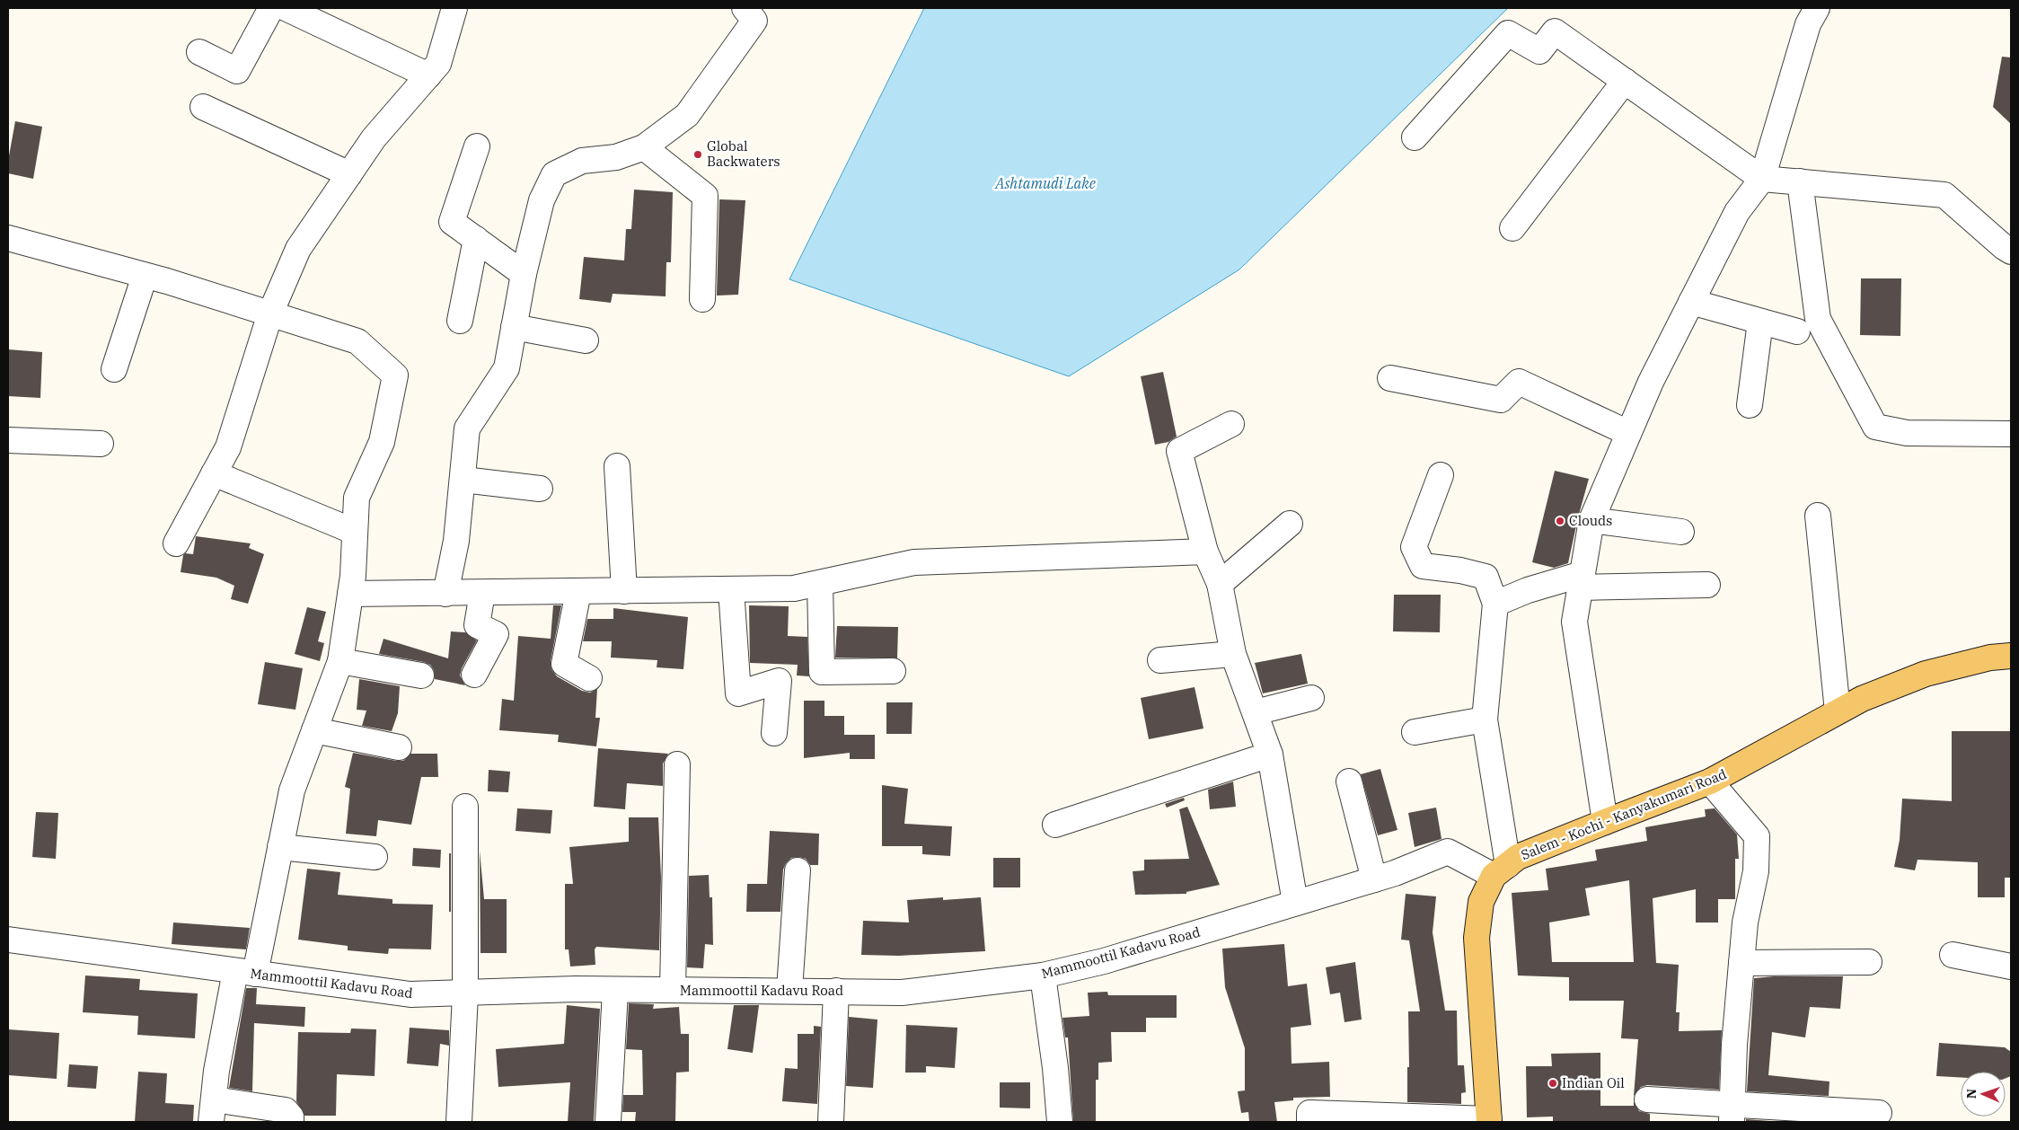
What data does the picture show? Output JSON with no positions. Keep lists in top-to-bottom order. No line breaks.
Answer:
{"streets":{"main road":["Salem - Kochi - Kanyakumari Road"],"street":["Mammoottil Kadavu Road"]},"crossings":[["Salem - Kochi - Kanyakumari Road","Mammoottil Kadavu Road"]],"water":["Ashtamudi Lake"],"places":["Global Backwaters","Clouds","Indian Oil"],"north":"left"}
